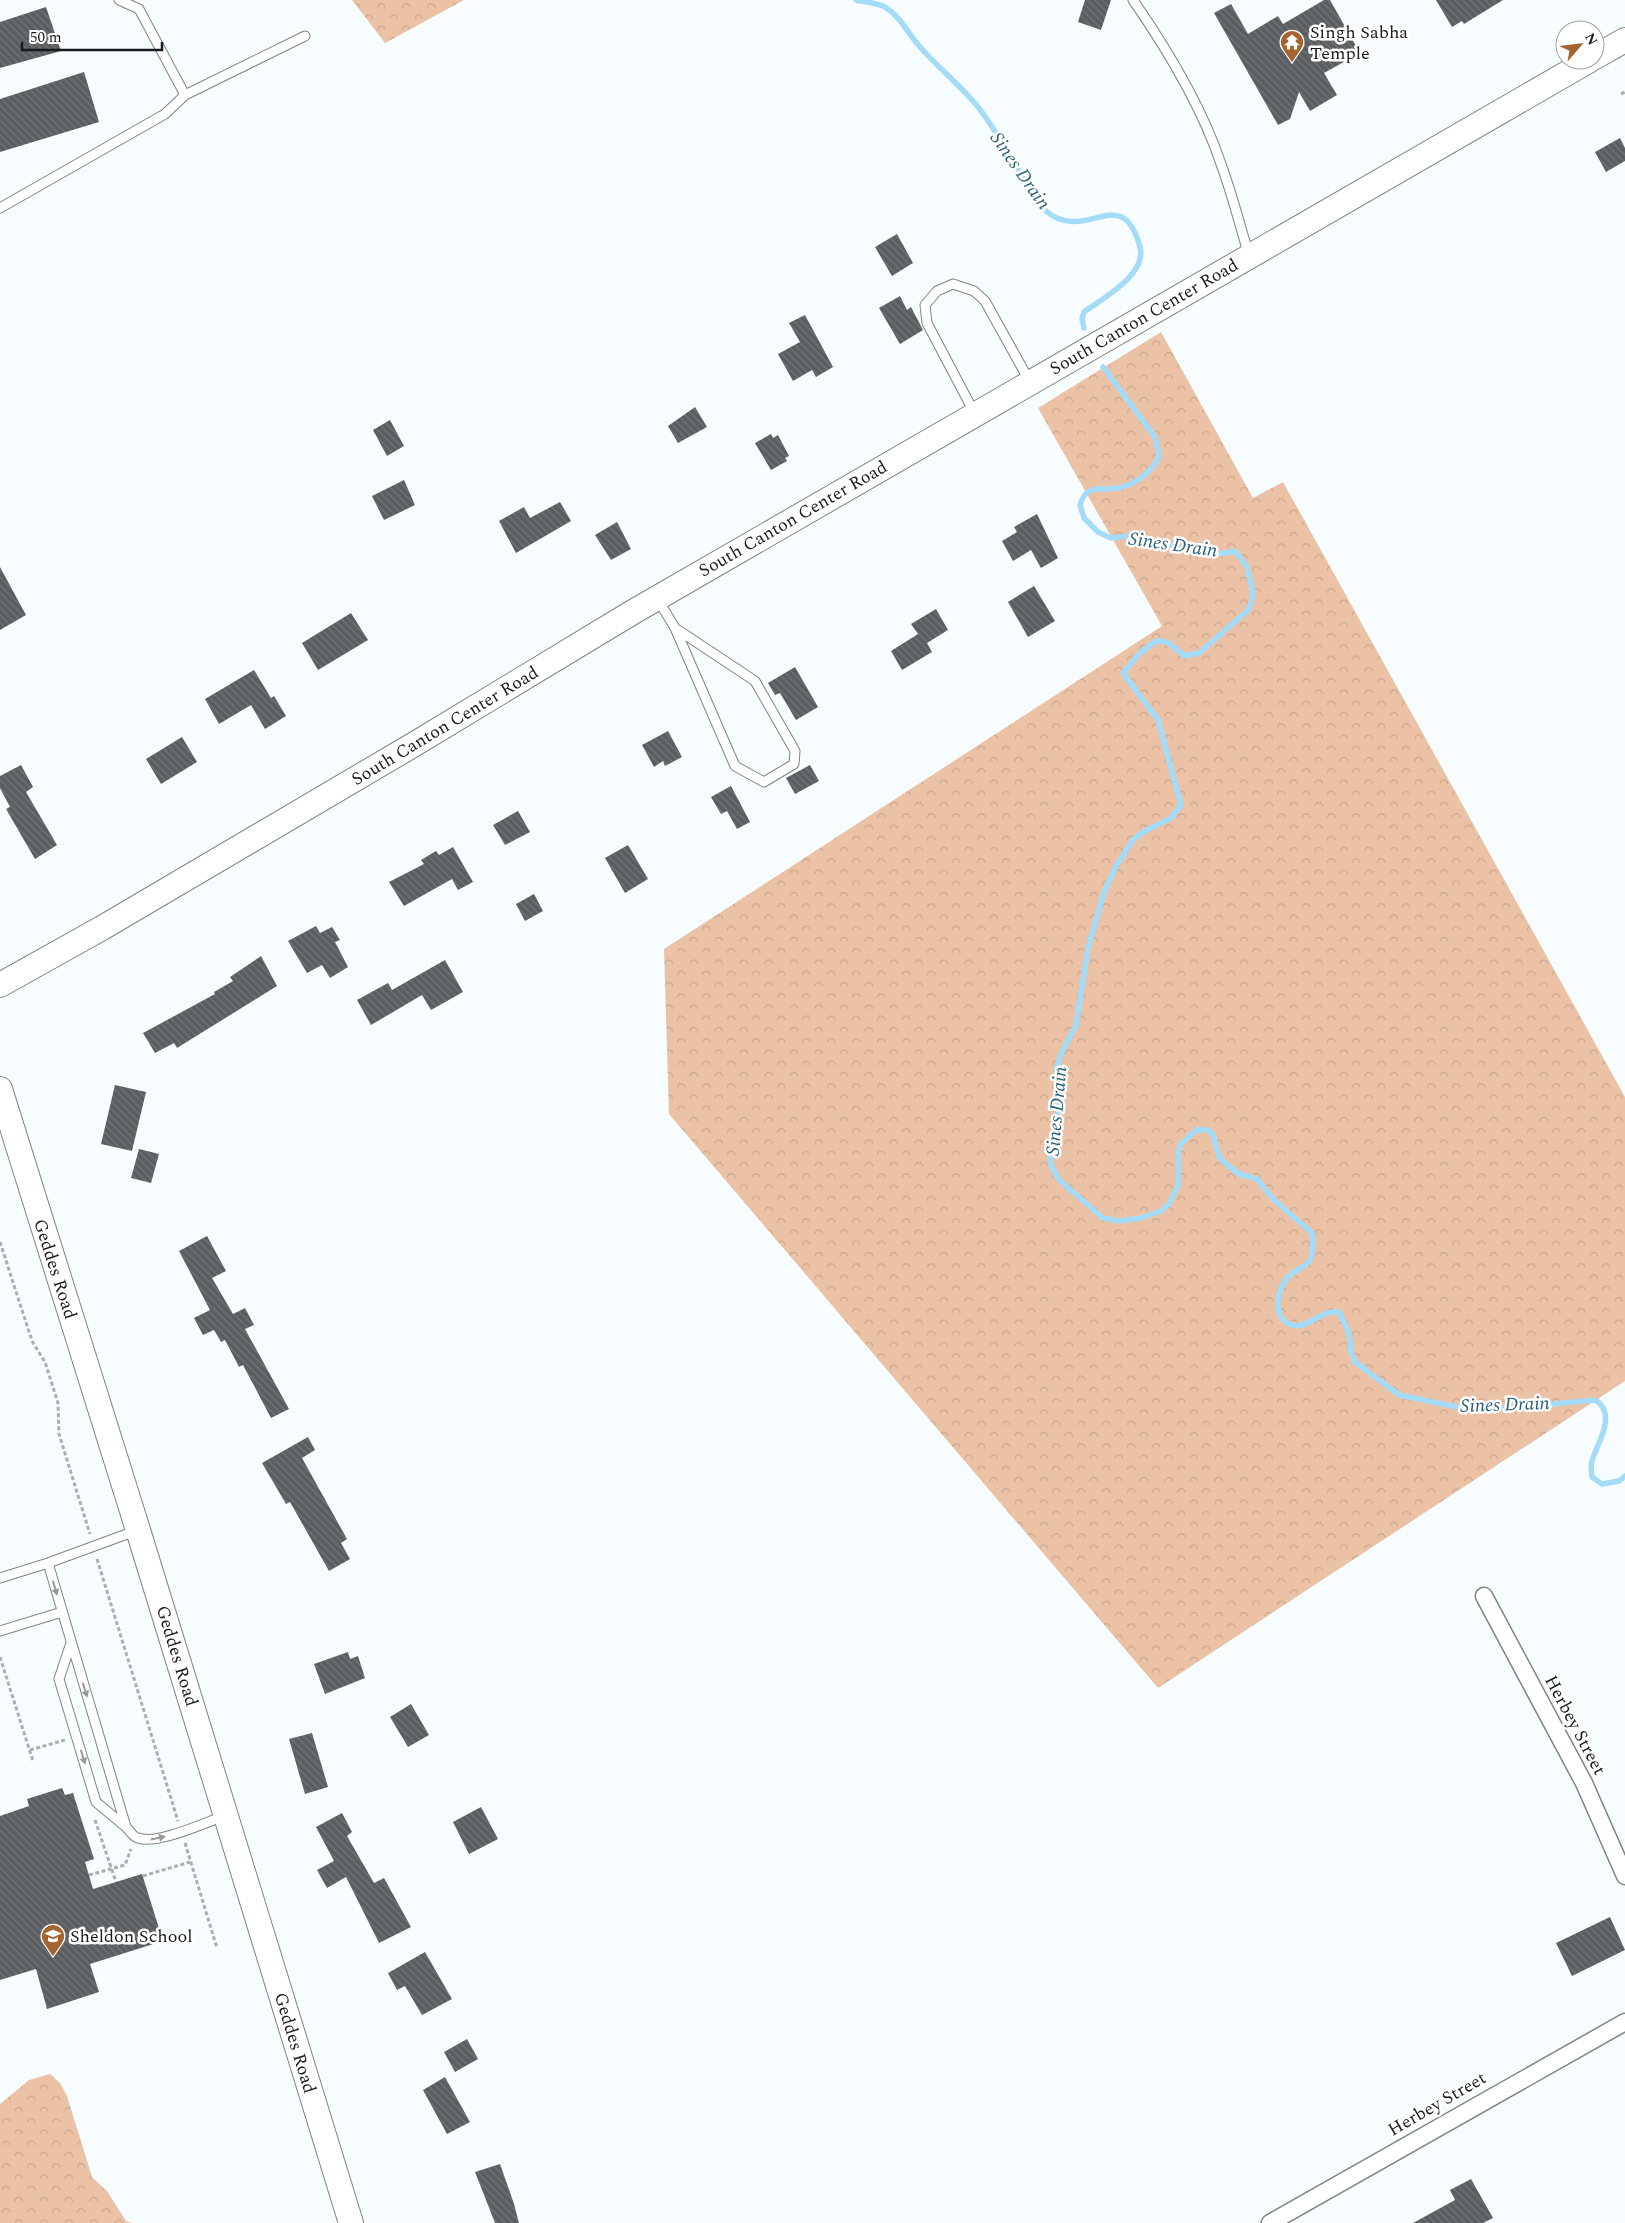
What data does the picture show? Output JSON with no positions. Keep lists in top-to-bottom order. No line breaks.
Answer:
{"streets":{"main road":["South Canton Center Road","Geddes Road"],"street":["Herbey Street"]},"water":["Sines Drain"],"places":{"temple":["Singh Sabha Temple"],"school or university":["Sheldon School"]},"scale_bar":"50 m","north":"top right"}
